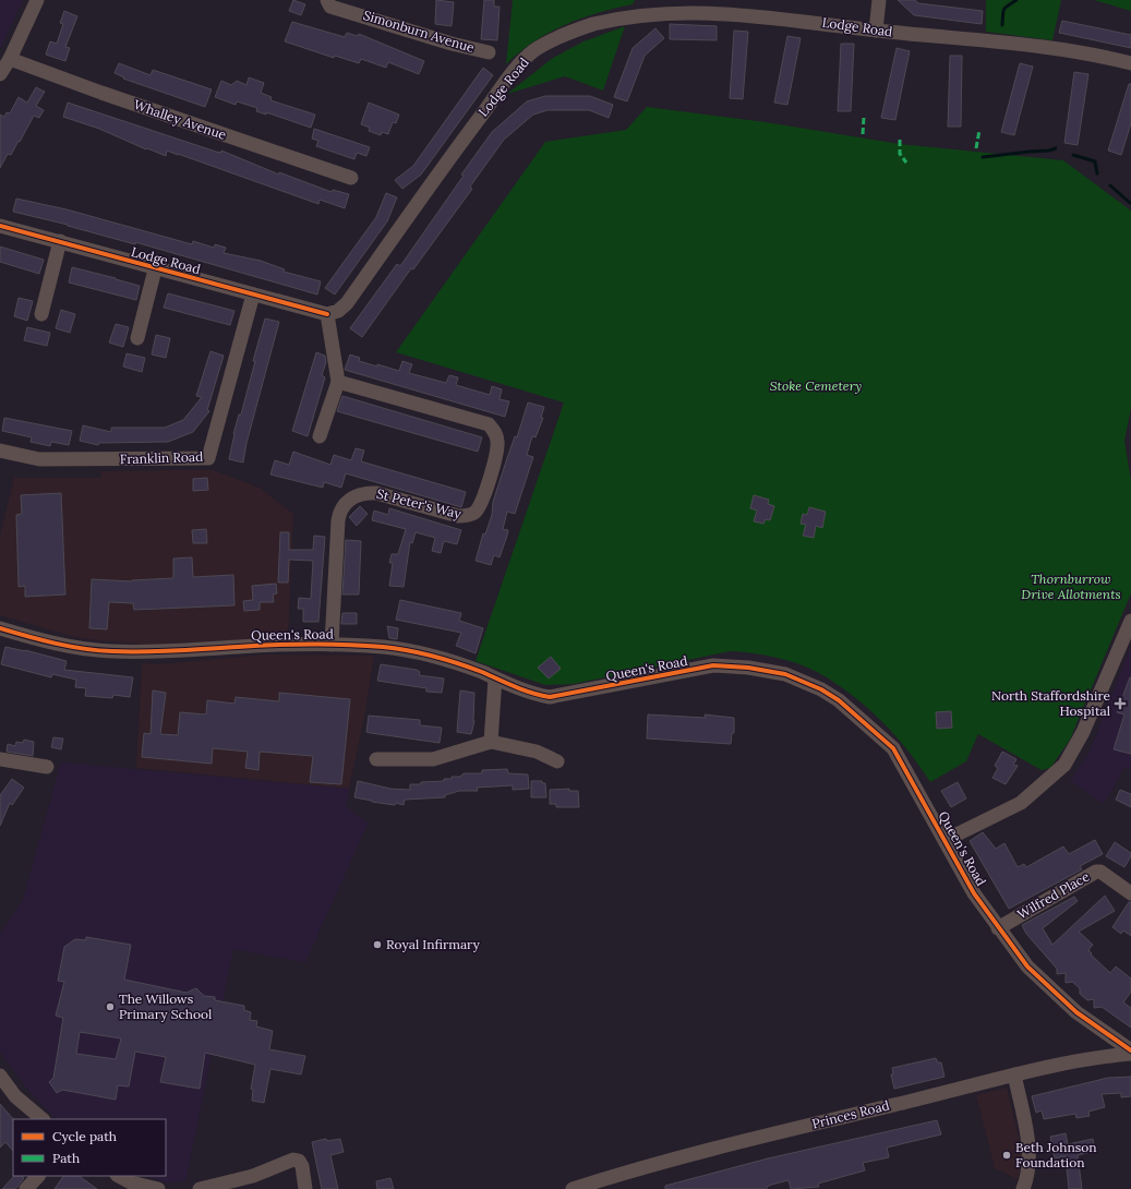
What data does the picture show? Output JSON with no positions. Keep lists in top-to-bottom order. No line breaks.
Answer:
{"streets":{"street":["Lodge Road","Simonburn Avenue","Whalley Avenue","Franklin Road","St Peter's Way","Queen's Road","Wilfred Place","Princes Road"]},"crossings":[["Lodge Road","Franklin Road"],["St Peter's Way","Queen's Road"],["Queen's Road","Wilfred Place"],["Queen's Road","Princes Road"]],"parks":["Stoke Cemetery","Thornburrow Drive Allotments"],"places":{"health":["North Staffordshire Hospital"],"other":["Royal Infirmary","The Willows Primary School","Beth Johnson Foundation"]},"legend":["Cycle path","Path"]}
